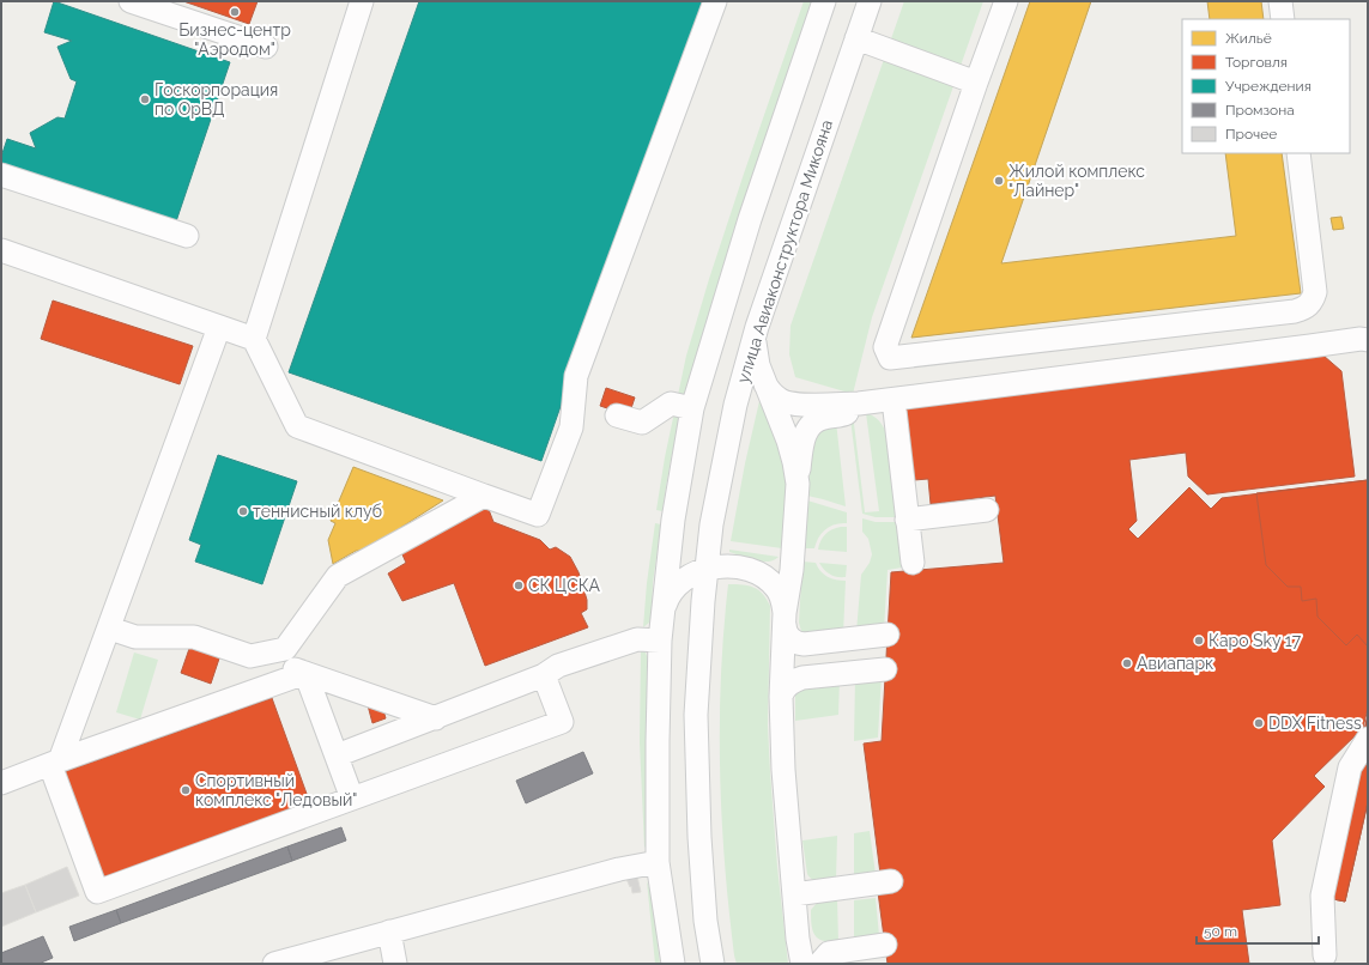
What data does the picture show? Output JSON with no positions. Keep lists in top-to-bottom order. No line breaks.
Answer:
{"streets":{"street":["улица Авиаконструктора Микояна"]},"places":["Бизнес-центр \"Аэродом\"","Госкорпорация по ОрВД","Жилой комплекс \"Лайнер\"","теннисный клуб","СК ЦСКА","Каро Sky 17","Авиапарк","DDX Fitness","Спортивный комплекс \"Ледовый\""],"legend":["Жильё","Торговля","Учреждения","Промзона","Прочее"],"scale_bar":"50 m"}
